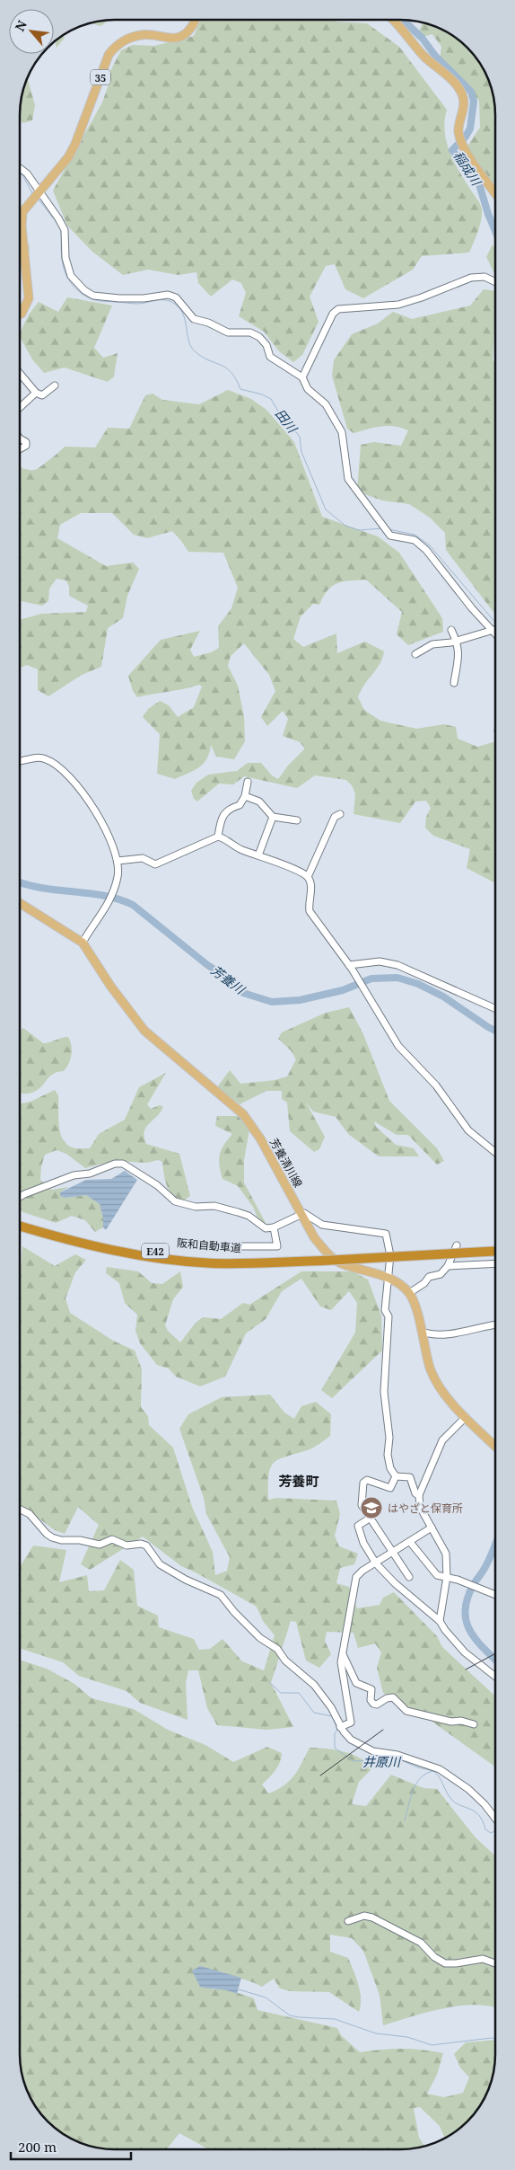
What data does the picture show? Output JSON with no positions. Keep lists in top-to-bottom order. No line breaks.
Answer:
{"streets":{"highway":["阪和自動車道","E42"],"main road":["35","芳養清川線"]},"districts":["芳養町"],"water":["稲成川","田川","芳養川","井原川"],"places":{"school or university":["はやざと保育所"]},"scale_bar":"200 m","north":"top left"}
